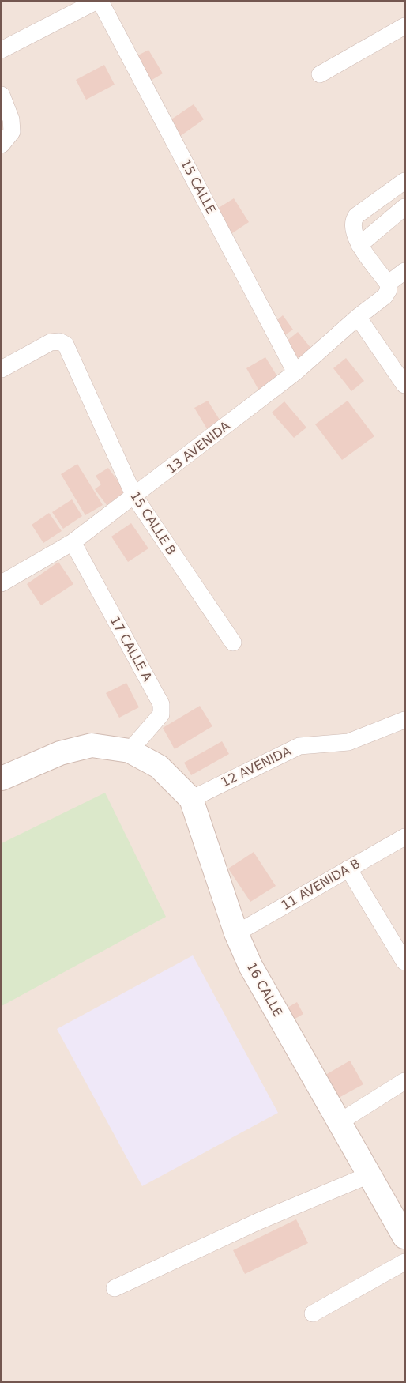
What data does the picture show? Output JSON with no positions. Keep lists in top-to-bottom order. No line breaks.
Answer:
{"streets":{"main road":["16 CALLE"],"street":["15 CALLE","13 AVENIDA","15 CALLE B","17 CALLE A","12 AVENIDA","11 AVENIDA B"]},"crossings":[["15 CALLE","13 AVENIDA"],["13 AVENIDA","15 CALLE B"],["13 AVENIDA","17 CALLE A"],["17 CALLE A","16 CALLE"],["12 AVENIDA","16 CALLE"],["11 AVENIDA B","16 CALLE"]]}
